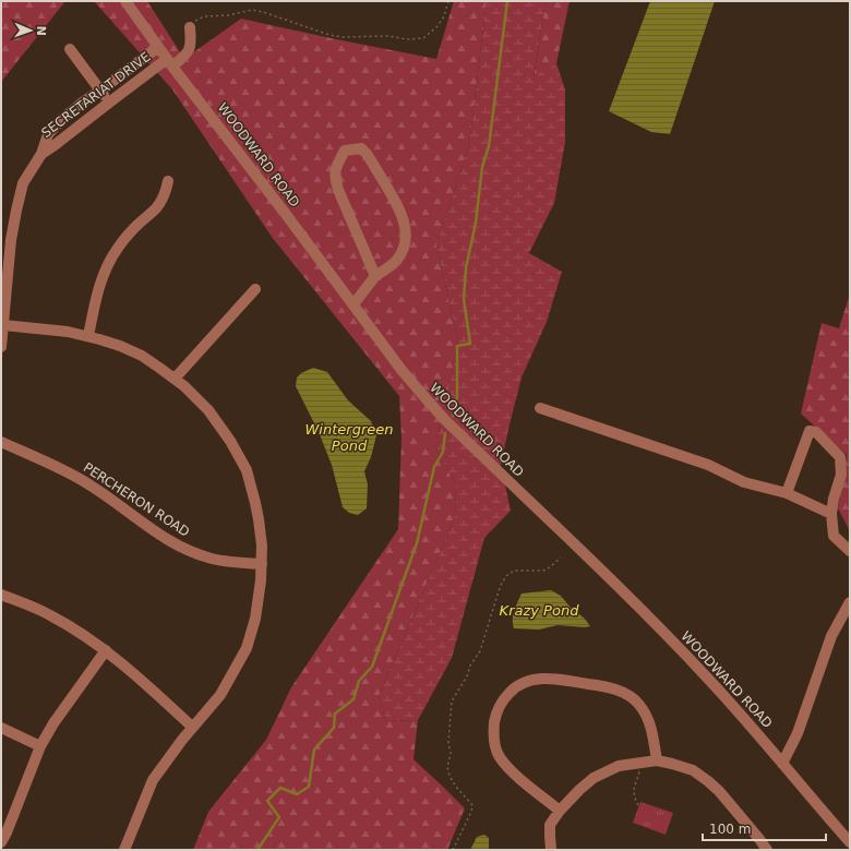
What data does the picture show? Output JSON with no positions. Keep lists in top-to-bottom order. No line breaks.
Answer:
{"streets":{"street":["SECRETARIAT DRIVE","WOODWARD ROAD","PERCHERON ROAD"]},"crossings":[["SECRETARIAT DRIVE","WOODWARD ROAD"]],"water":["Wintergreen Pond","Krazy Pond"],"scale_bar":"100 m","north":"right"}
